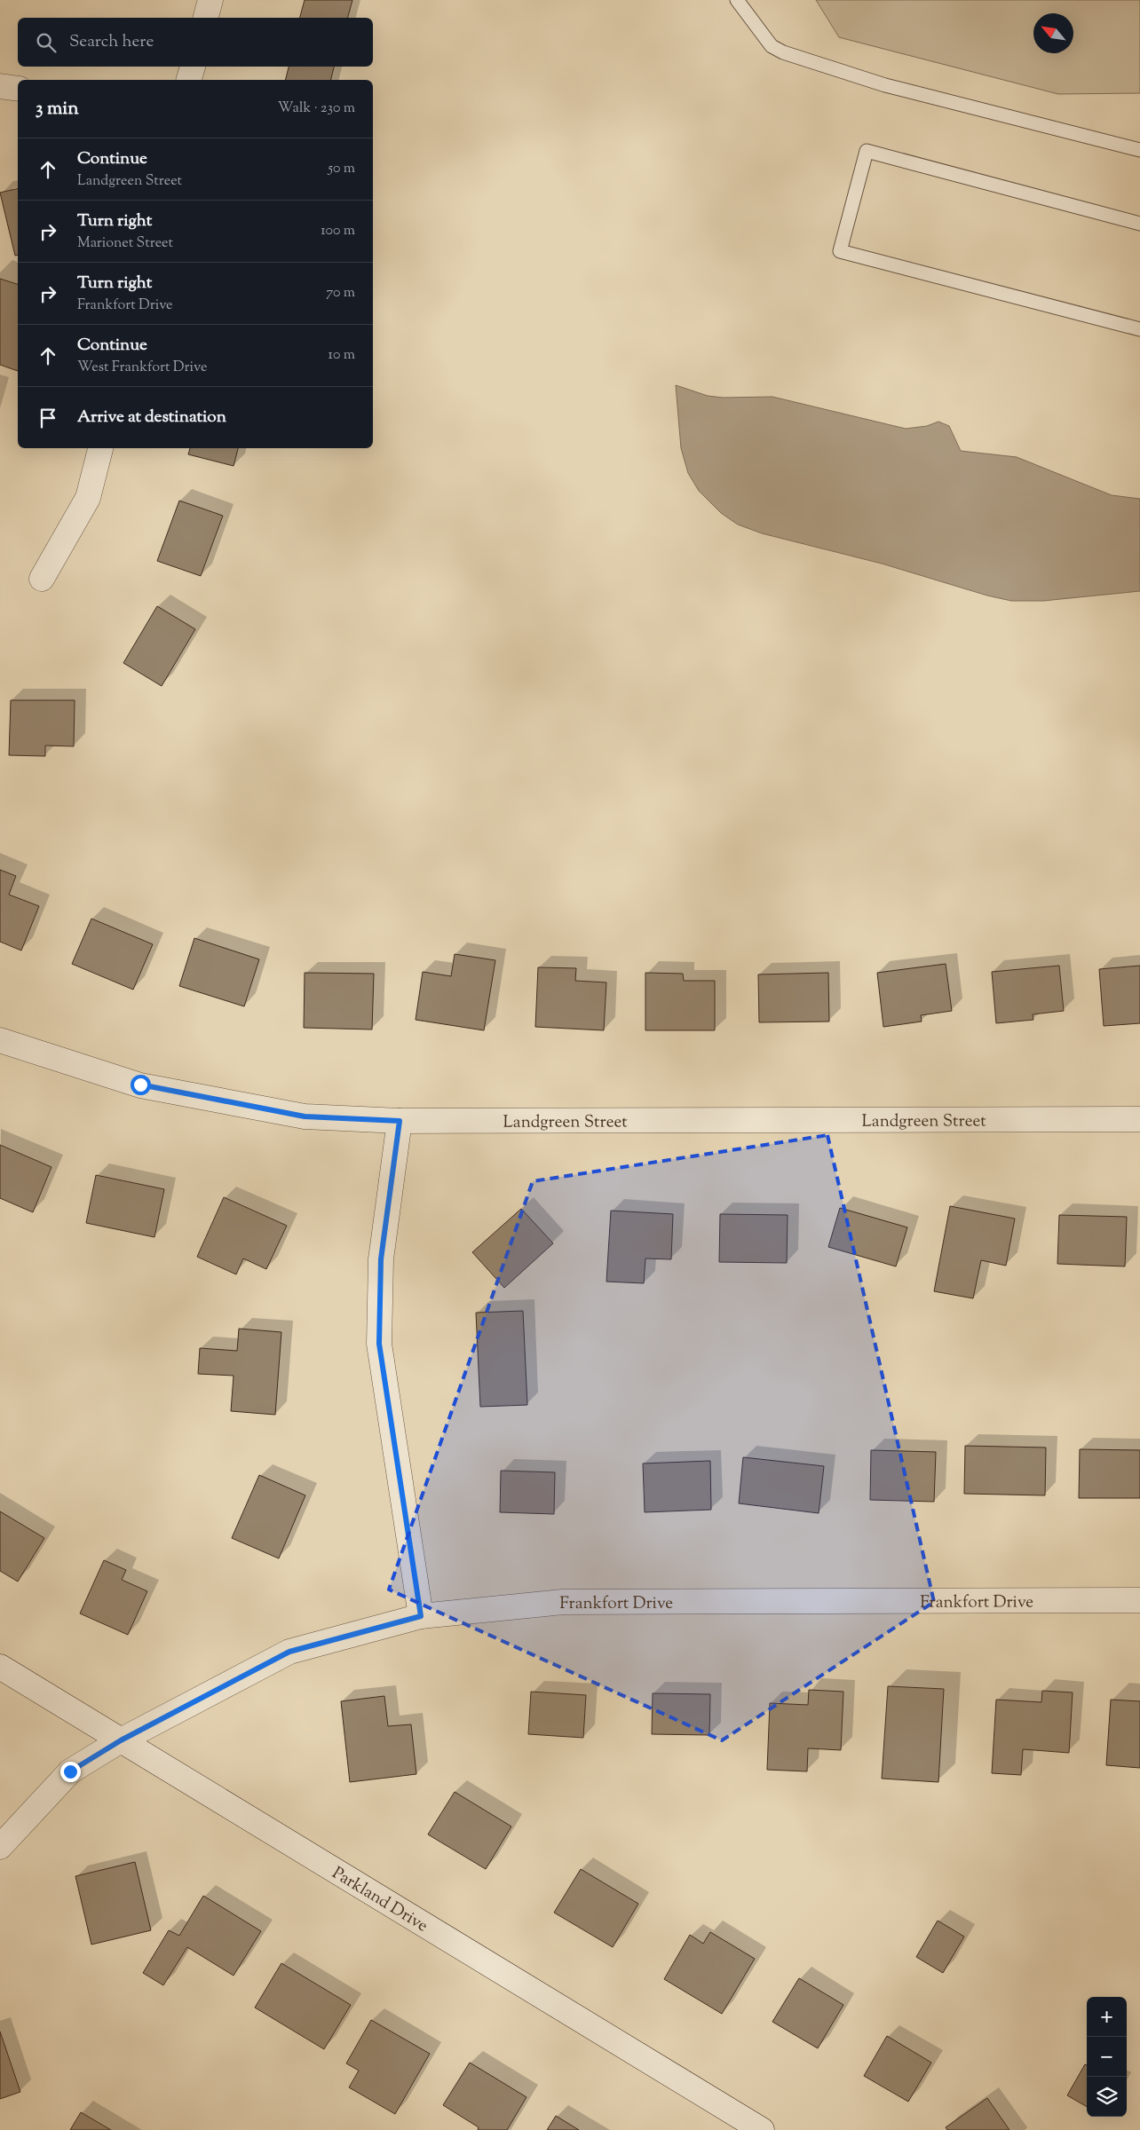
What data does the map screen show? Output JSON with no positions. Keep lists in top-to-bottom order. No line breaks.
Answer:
{"streets":{"street":["Landgreen Street","Frankfort Drive","Parkland Drive"]},"crossings":[["Frankfort Drive","Parkland Drive"]],"north":"top left","page":{"search":"Search here","heading":["3 min","Walk · 230 m"],"list":[["Continue","Landgreen Street","50 m"],["Turn right","Marionet Street","100 m"],["Turn right","Frankfort Drive","70 m"],["Continue","West Frankfort Drive","10 m"],"Arrive at destination"],"map_buttons":["+","−"]}}
